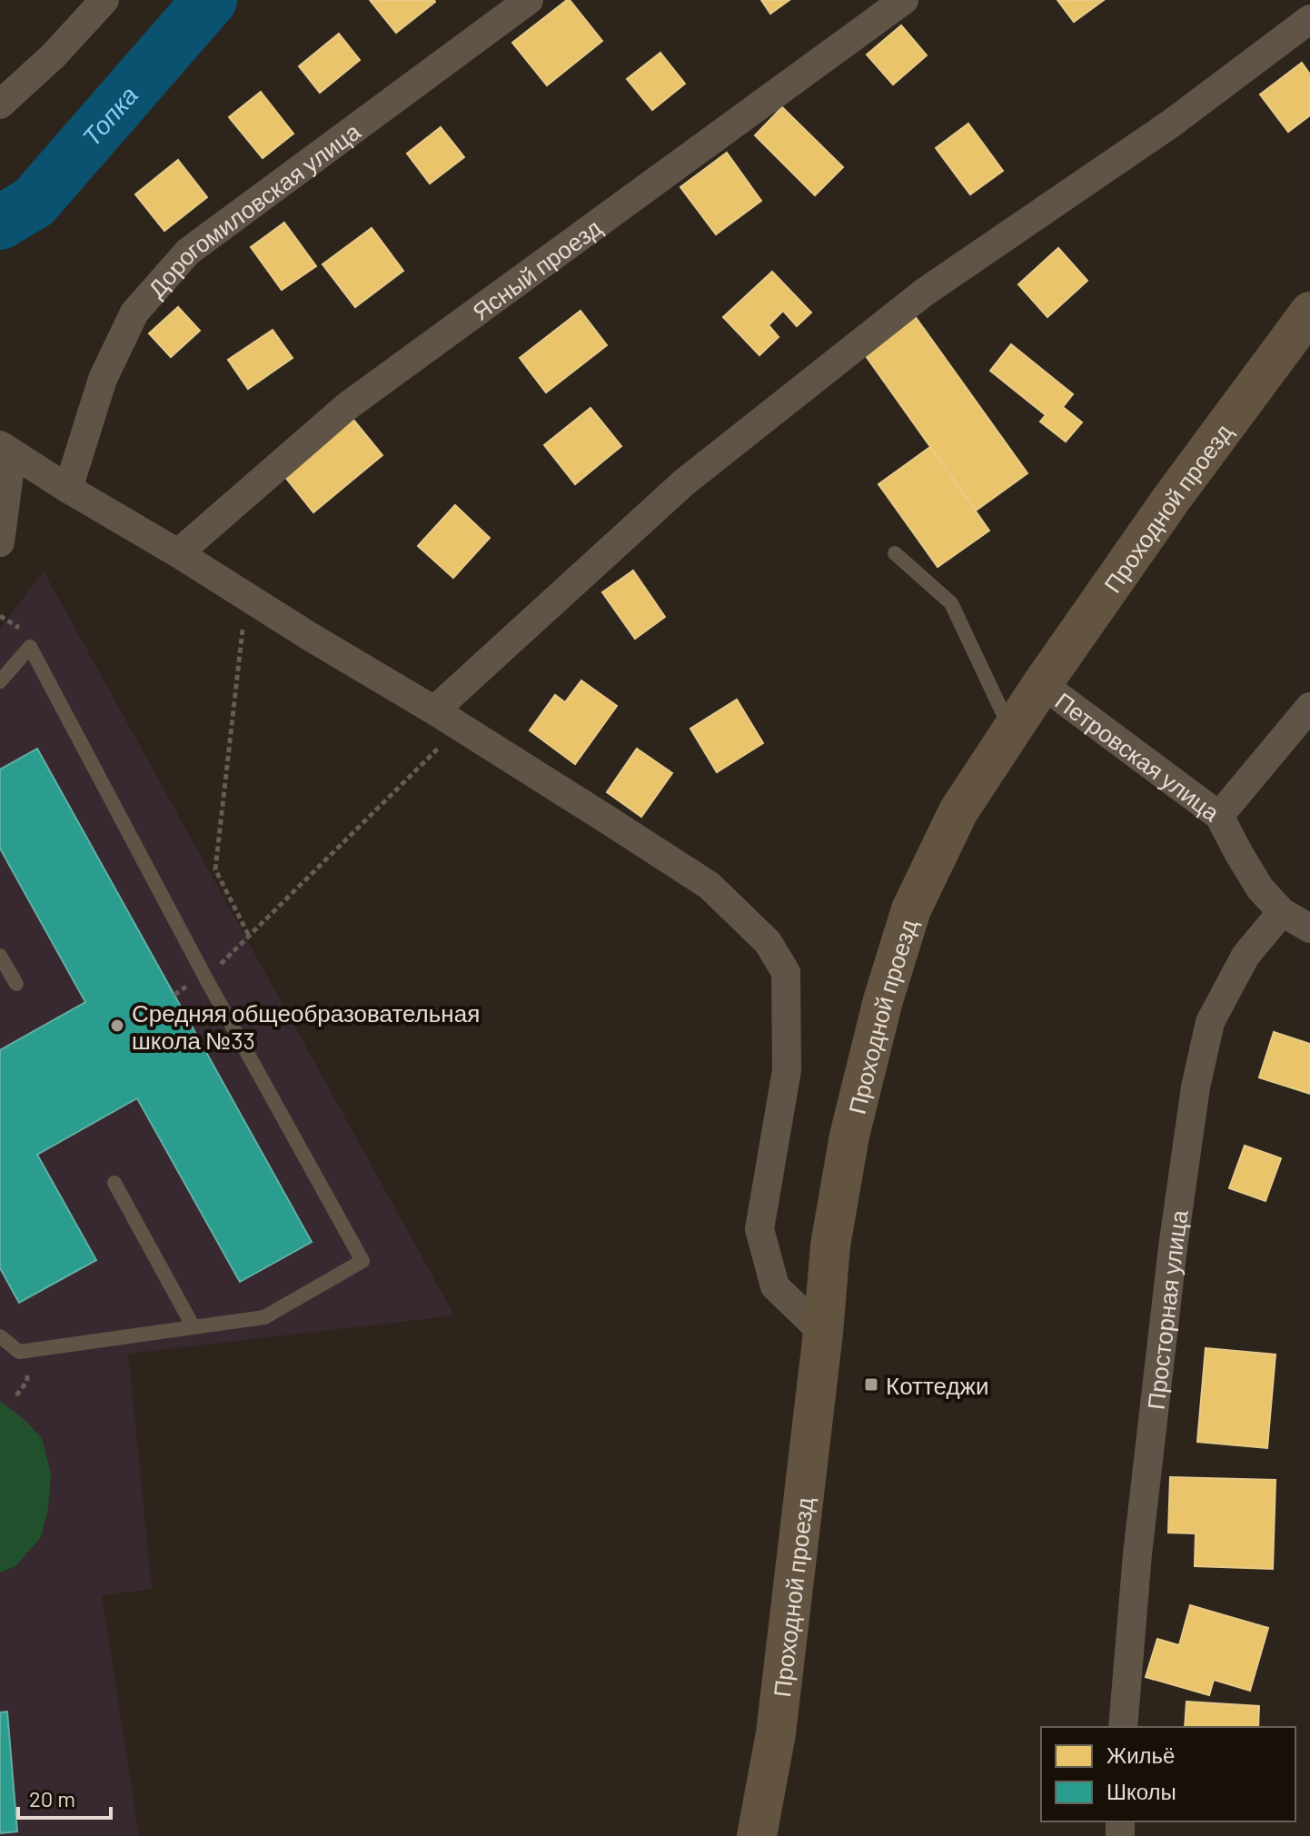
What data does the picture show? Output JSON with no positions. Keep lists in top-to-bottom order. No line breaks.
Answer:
{"streets":{"street":["Дорогомиловская улица","Ясный проезд","Проходной проезд","Петровская улица","Просторная улица"]},"crossings":[["Проходной проезд","Петровская улица"],["Петровская улица","Просторная улица"]],"water":["Топка"],"places":{"other":["Средняя общеобразовательная школа №33"],"transit":["Коттеджи"]},"legend":["Жильё","Школы"],"scale_bar":"20 m"}
